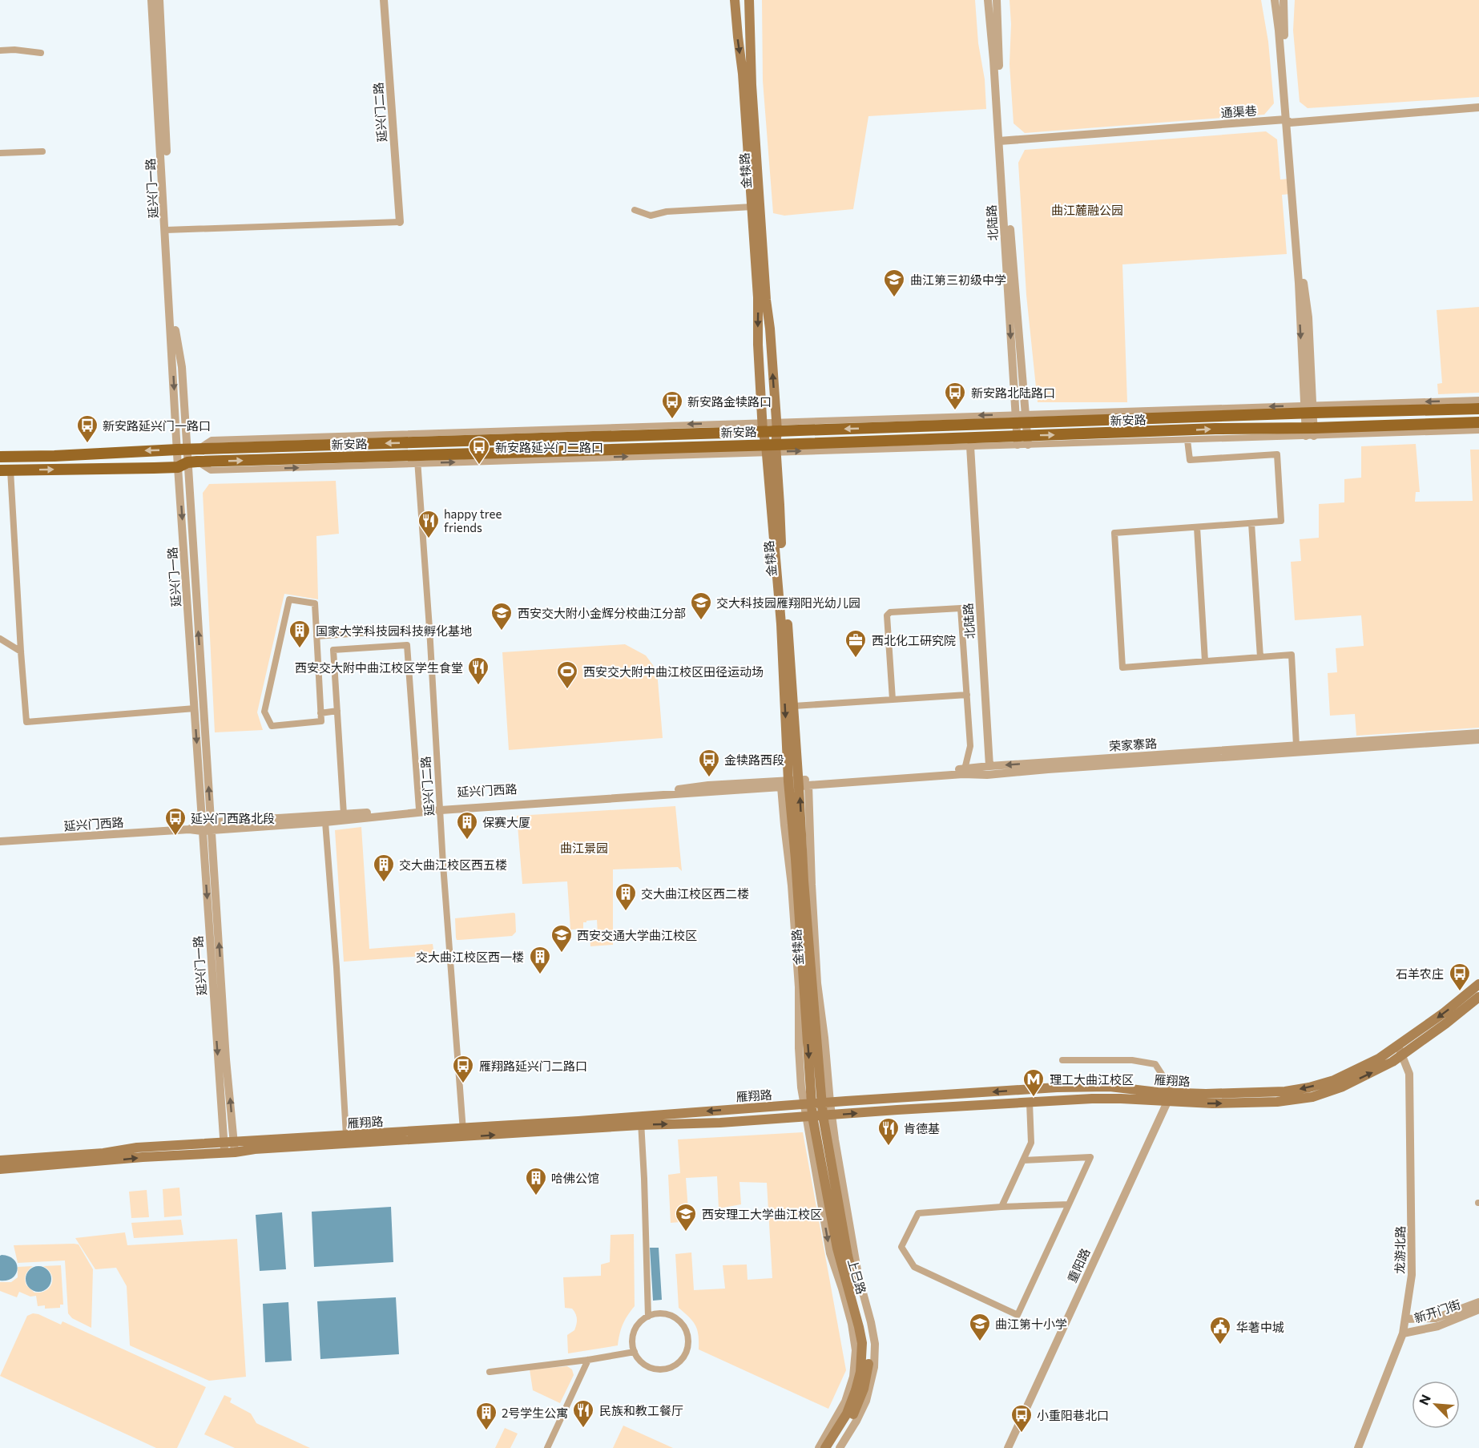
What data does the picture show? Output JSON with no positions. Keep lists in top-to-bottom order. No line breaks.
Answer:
{"streets":{"main road":["金犊路","新安路","雁翔路","上巳路"],"street":["通渠巷","延兴门二路","延兴门一路","北陆路","荣家寨路","延兴门西路","龙游北路","重阳路","新开门街"]},"crossings":[["通渠巷","北陆路"],["延兴门二路","新安路"],["延兴门二路","延兴门西路"],["延兴门二路","雁翔路"],["金犊路","新安路"],["金犊路","荣家寨路"],["金犊路","延兴门西路"],["金犊路","雁翔路"],["金犊路","上巳路"],["延兴门一路","新安路"],["延兴门一路","延兴门西路"],["延兴门一路","雁翔路"],["北陆路","新安路"],["北陆路","荣家寨路"],["荣家寨路","延兴门西路"],["雁翔路","龙游北路"],["雁翔路","重阳路"],["雁翔路","上巳路"],["龙游北路","新开门街"]],"parks":["曲江麓融公园","曲江景园"],"places":{"school or university":["曲江第三初级中学","交大科技园雁翔阳光幼儿园","西安交大附小金辉分校曲江分部","西安交通大学曲江校区","西安理工大学曲江校区","曲江第十小学"],"bus stop":["新安路北陆路口","新安路金犊路口","新安路延兴门一路口","新安路延兴门二路口","金犊路西段","延兴门西路北段","石羊农庄","雁翔路延兴门二路口","小重阳巷北口"],"restaurant":["happy tree friends","西安交大附中曲江校区学生食堂","肯德基","民族和教工餐厅"],"building":["国家大学科技园科技孵化基地","保赛大厦","交大曲江校区西五楼","交大曲江校区西二楼","交大曲江校区西一楼","哈佛公馆","2号学生公寓"],"office":["西北化工研究院"],"sports":["西安交大附中曲江校区田径运动场"],"metro station":["理工大曲江校区"],"public building":["华著中城"]},"north":"top left"}
